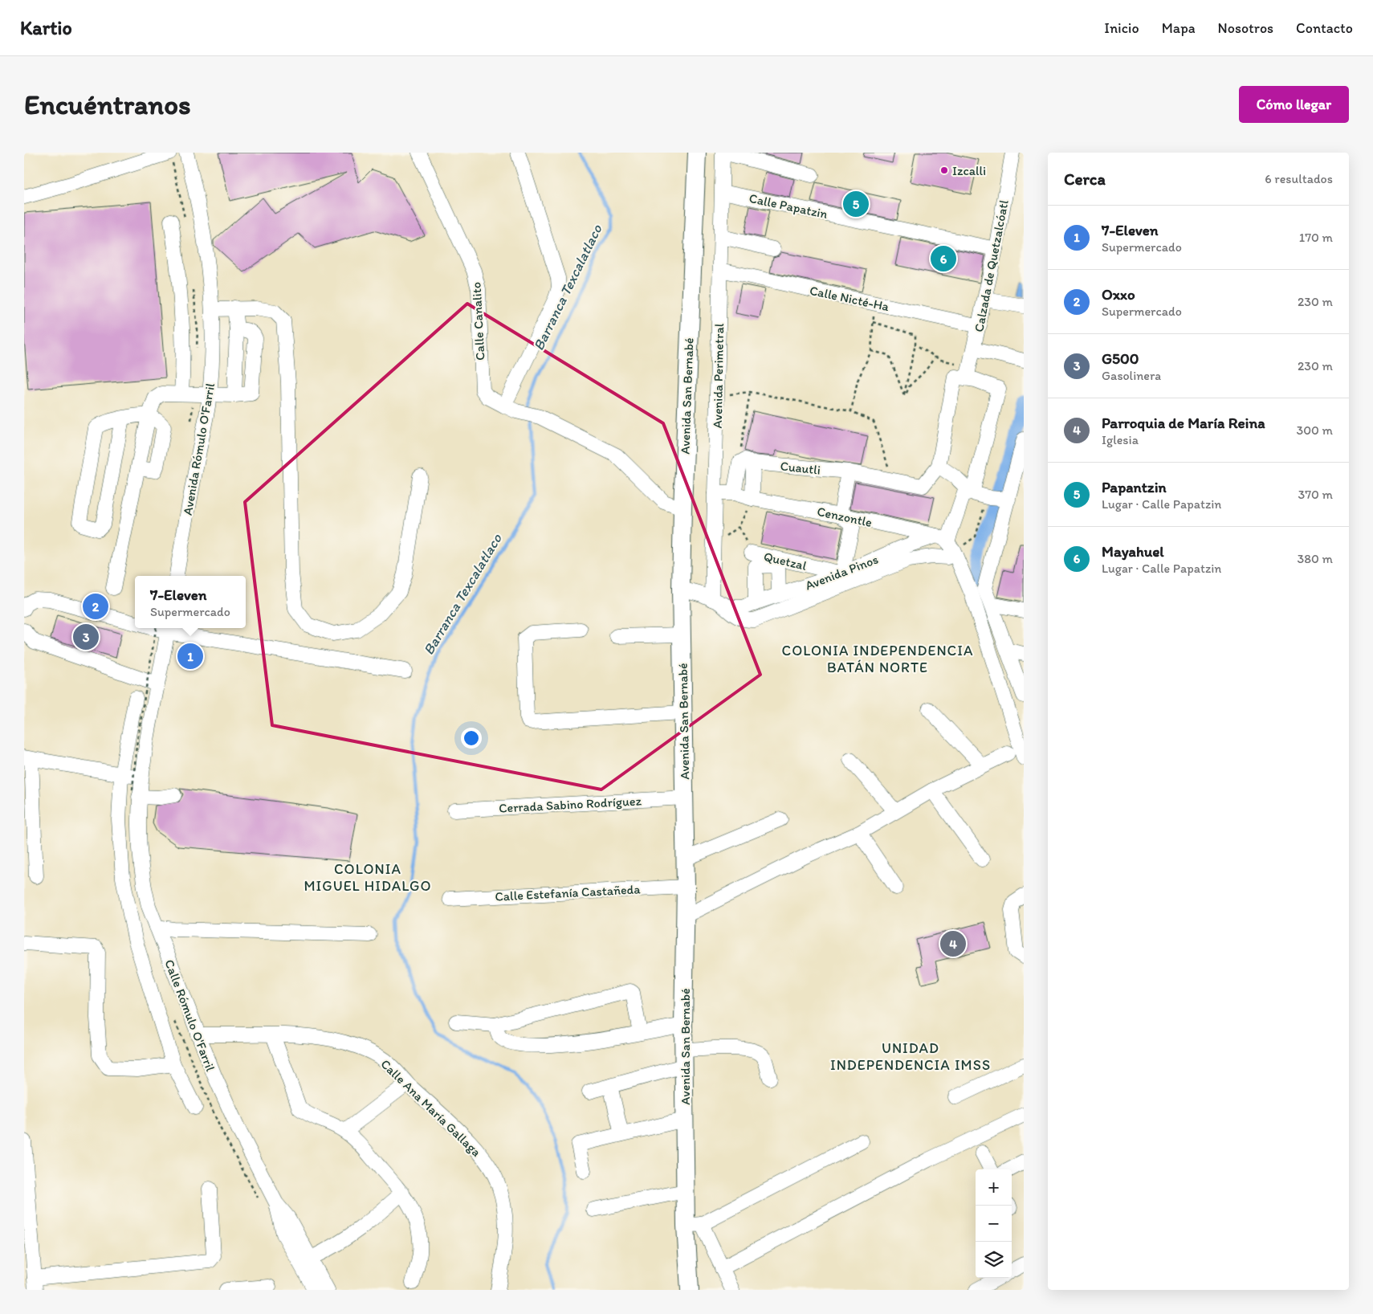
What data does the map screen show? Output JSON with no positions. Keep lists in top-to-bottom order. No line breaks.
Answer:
{"streets":{"main road":["Avenida San Bernabé"],"street":["Calle Papatzin","Calzada de Quetzalcóatl","Calle Nicté-Ha","Calle Canalito","Avenida Perimetral","Avenida Rómulo O'Farril","Cuautli","Cenzontle","Quetzal","Avenida Pinos","Cerrada Sabino Rodríguez","Calle Estefanía Castañeda","Calle Rómulo O'Farril","Calle Ana María Gallaga"]},"crossings":[["Calle Papatzin","Calzada de Quetzalcóatl"],["Calle Papatzin","Avenida Perimetral"],["Calzada de Quetzalcóatl","Calle Nicté-Ha"],["Calle Nicté-Ha","Avenida Perimetral"],["Avenida Perimetral","Cenzontle"],["Avenida Perimetral","Avenida Pinos"],["Avenida San Bernabé","Avenida Pinos"],["Avenida San Bernabé","Cerrada Sabino Rodríguez"],["Avenida San Bernabé","Calle Estefanía Castañeda"],["Cenzontle","Avenida Pinos"],["Quetzal","Avenida Pinos"],["Calle Rómulo O'Farril","Calle Ana María Gallaga"]],"districts":["COLONIA INDEPENDENCIA BATÁN NORTE","COLONIA MIGUEL HIDALGO","UNIDAD INDEPENDENCIA IMSS"],"water":["Barranca Texcalatlaco"],"places":["Izcalli"],"page":{"header":"Kartio","nav":["Inicio","Mapa","Nosotros","Contacto"],"buttons":"Cómo llegar","title":"Encuéntranos","heading":["Cerca","6 resultados"],"pins":["5","6","2","3","1","4"],"list":[{"mark":"1","name":"7-Eleven","note":"Supermercado","value":"170 m"},{"mark":"2","name":"Oxxo","note":"Supermercado","value":"230 m"},{"mark":"3","name":"G500","note":"Gasolinera","value":"230 m"},{"mark":"4","name":"Parroquia de María Reina","note":"Iglesia","value":"300 m"},{"mark":"5","name":"Papantzin","note":"Lugar · Calle Papatzin","value":"370 m"},{"mark":"6","name":"Mayahuel","note":"Lugar · Calle Papatzin","value":"380 m"}],"popup":["7-Eleven","Supermercado"],"map_buttons":["+","−"]}}
